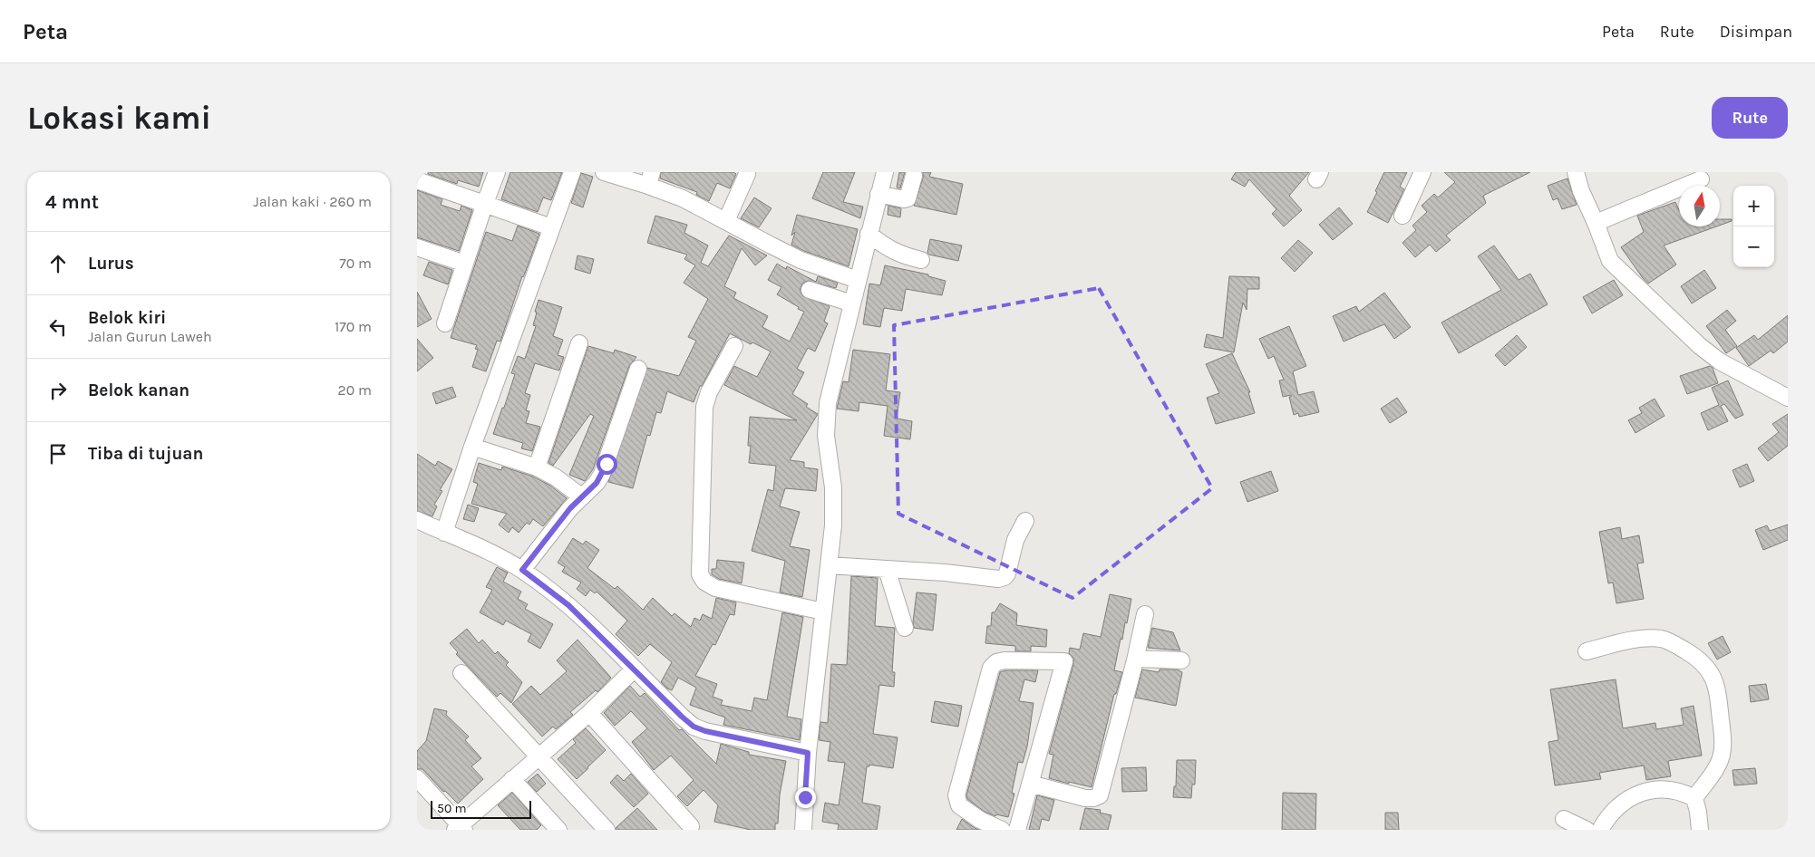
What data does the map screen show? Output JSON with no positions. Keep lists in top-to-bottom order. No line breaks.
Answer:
{"scale_bar":"50 m","north":"top","page":{"header":"Peta","nav":["Peta","Rute","Disimpan"],"buttons":"Rute","title":"Lokasi kami","heading":["4 mnt","Jalan kaki · 260 m"],"map_buttons":["+","−"],"list":[["Lurus","70 m"],["Belok kiri","Jalan Gurun Laweh","170 m"],["Belok kanan","20 m"],"Tiba di tujuan"],"scale":"50 m"}}
